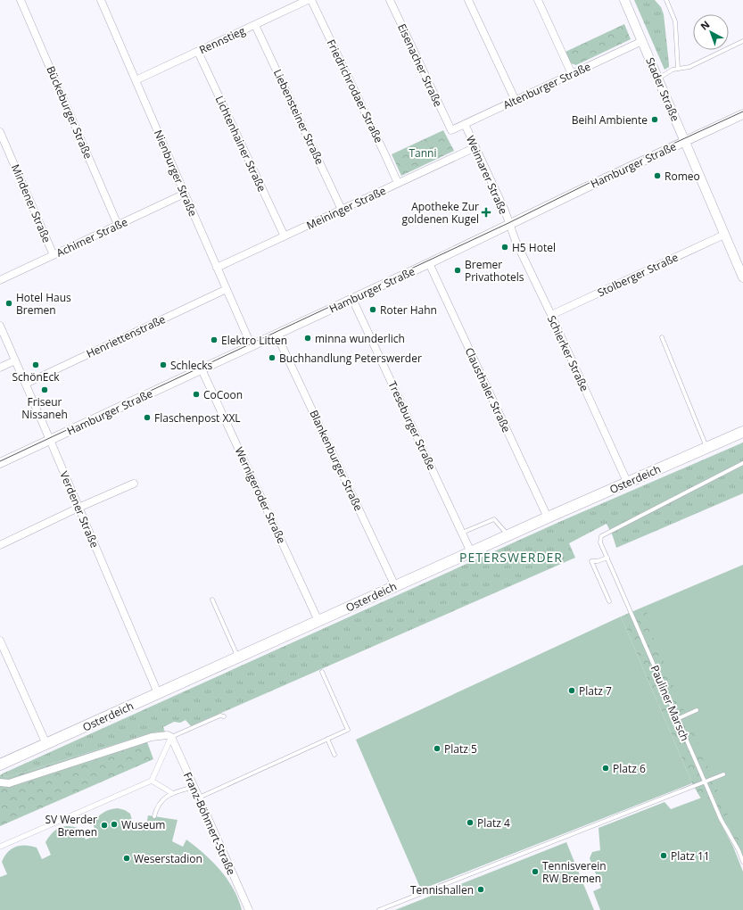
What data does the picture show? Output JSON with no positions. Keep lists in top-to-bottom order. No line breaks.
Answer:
{"streets":{"main road":["Osterdeich"],"street":["Rennstieg","Eisenacher Straße","Altenburger Straße","Stader Straße","Friedrichrodaer Straße","Bückeburger Straße","Liebensteiner Straße","Lichtenhainer Straße","Hamburger Straße","Nienburger Straße","Weimarer Straße","Mindener Straße","Meininger Straße","Achimer Straße","Stolberger Straße","Henriettenstraße","Schierker Straße","Clausthaler Straße","Treseburger Straße","Blankenburger Straße","Wernigeroder Straße","Verdener Straße","Franz-Böhmert-Straße"],"lane":["Pauliner Marsch"]},"crossings":[["Rennstieg","Liebensteiner Straße"],["Rennstieg","Lichtenhainer Straße"],["Rennstieg","Nienburger Straße"],["Eisenacher Straße","Altenburger Straße"],["Altenburger Straße","Stader Straße"],["Altenburger Straße","Weimarer Straße"],["Stader Straße","Hamburger Straße"],["Stader Straße","Stolberger Straße"],["Friedrichrodaer Straße","Meininger Straße"],["Bückeburger Straße","Achimer Straße"],["Liebensteiner Straße","Meininger Straße"],["Lichtenhainer Straße","Meininger Straße"],["Hamburger Straße","Nienburger Straße"],["Hamburger Straße","Weimarer Straße"],["Hamburger Straße","Schierker Straße"],["Hamburger Straße","Clausthaler Straße"],["Hamburger Straße","Treseburger Straße"],["Hamburger Straße","Blankenburger Straße"],["Hamburger Straße","Wernigeroder Straße"],["Hamburger Straße","Verdener Straße"],["Nienburger Straße","Meininger Straße"],["Nienburger Straße","Achimer Straße"],["Nienburger Straße","Henriettenstraße"],["Weimarer Straße","Meininger Straße"],["Weimarer Straße","Schierker Straße"],["Mindener Straße","Achimer Straße"],["Stolberger Straße","Schierker Straße"],["Henriettenstraße","Verdener Straße"],["Schierker Straße","Osterdeich"],["Clausthaler Straße","Osterdeich"],["Treseburger Straße","Osterdeich"],["Blankenburger Straße","Osterdeich"],["Osterdeich","Wernigeroder Straße"],["Osterdeich","Verdener Straße"]],"districts":["PETERSWERDER"],"parks":["Tanni"],"places":{"other":["Beihl Ambiente","Romeo","H5 Hotel","Bremer Privathotels","Hotel Haus Bremen","Roter Hahn","minna wunderlich","Elektro Litten","Buchhandlung Peterswerder","SchönEck","Schlecks","Friseur Nissaneh","CoCoon","Flaschenpost XXL","Platz 7","Platz 5","Platz 6","Platz 4","Wuseum","SV Werder Bremen","Platz 11","Weserstadion","Tennisverein RW Bremen","Tennishallen"],"health":["Apotheke Zur goldenen Kugel"]},"north":"top left"}
